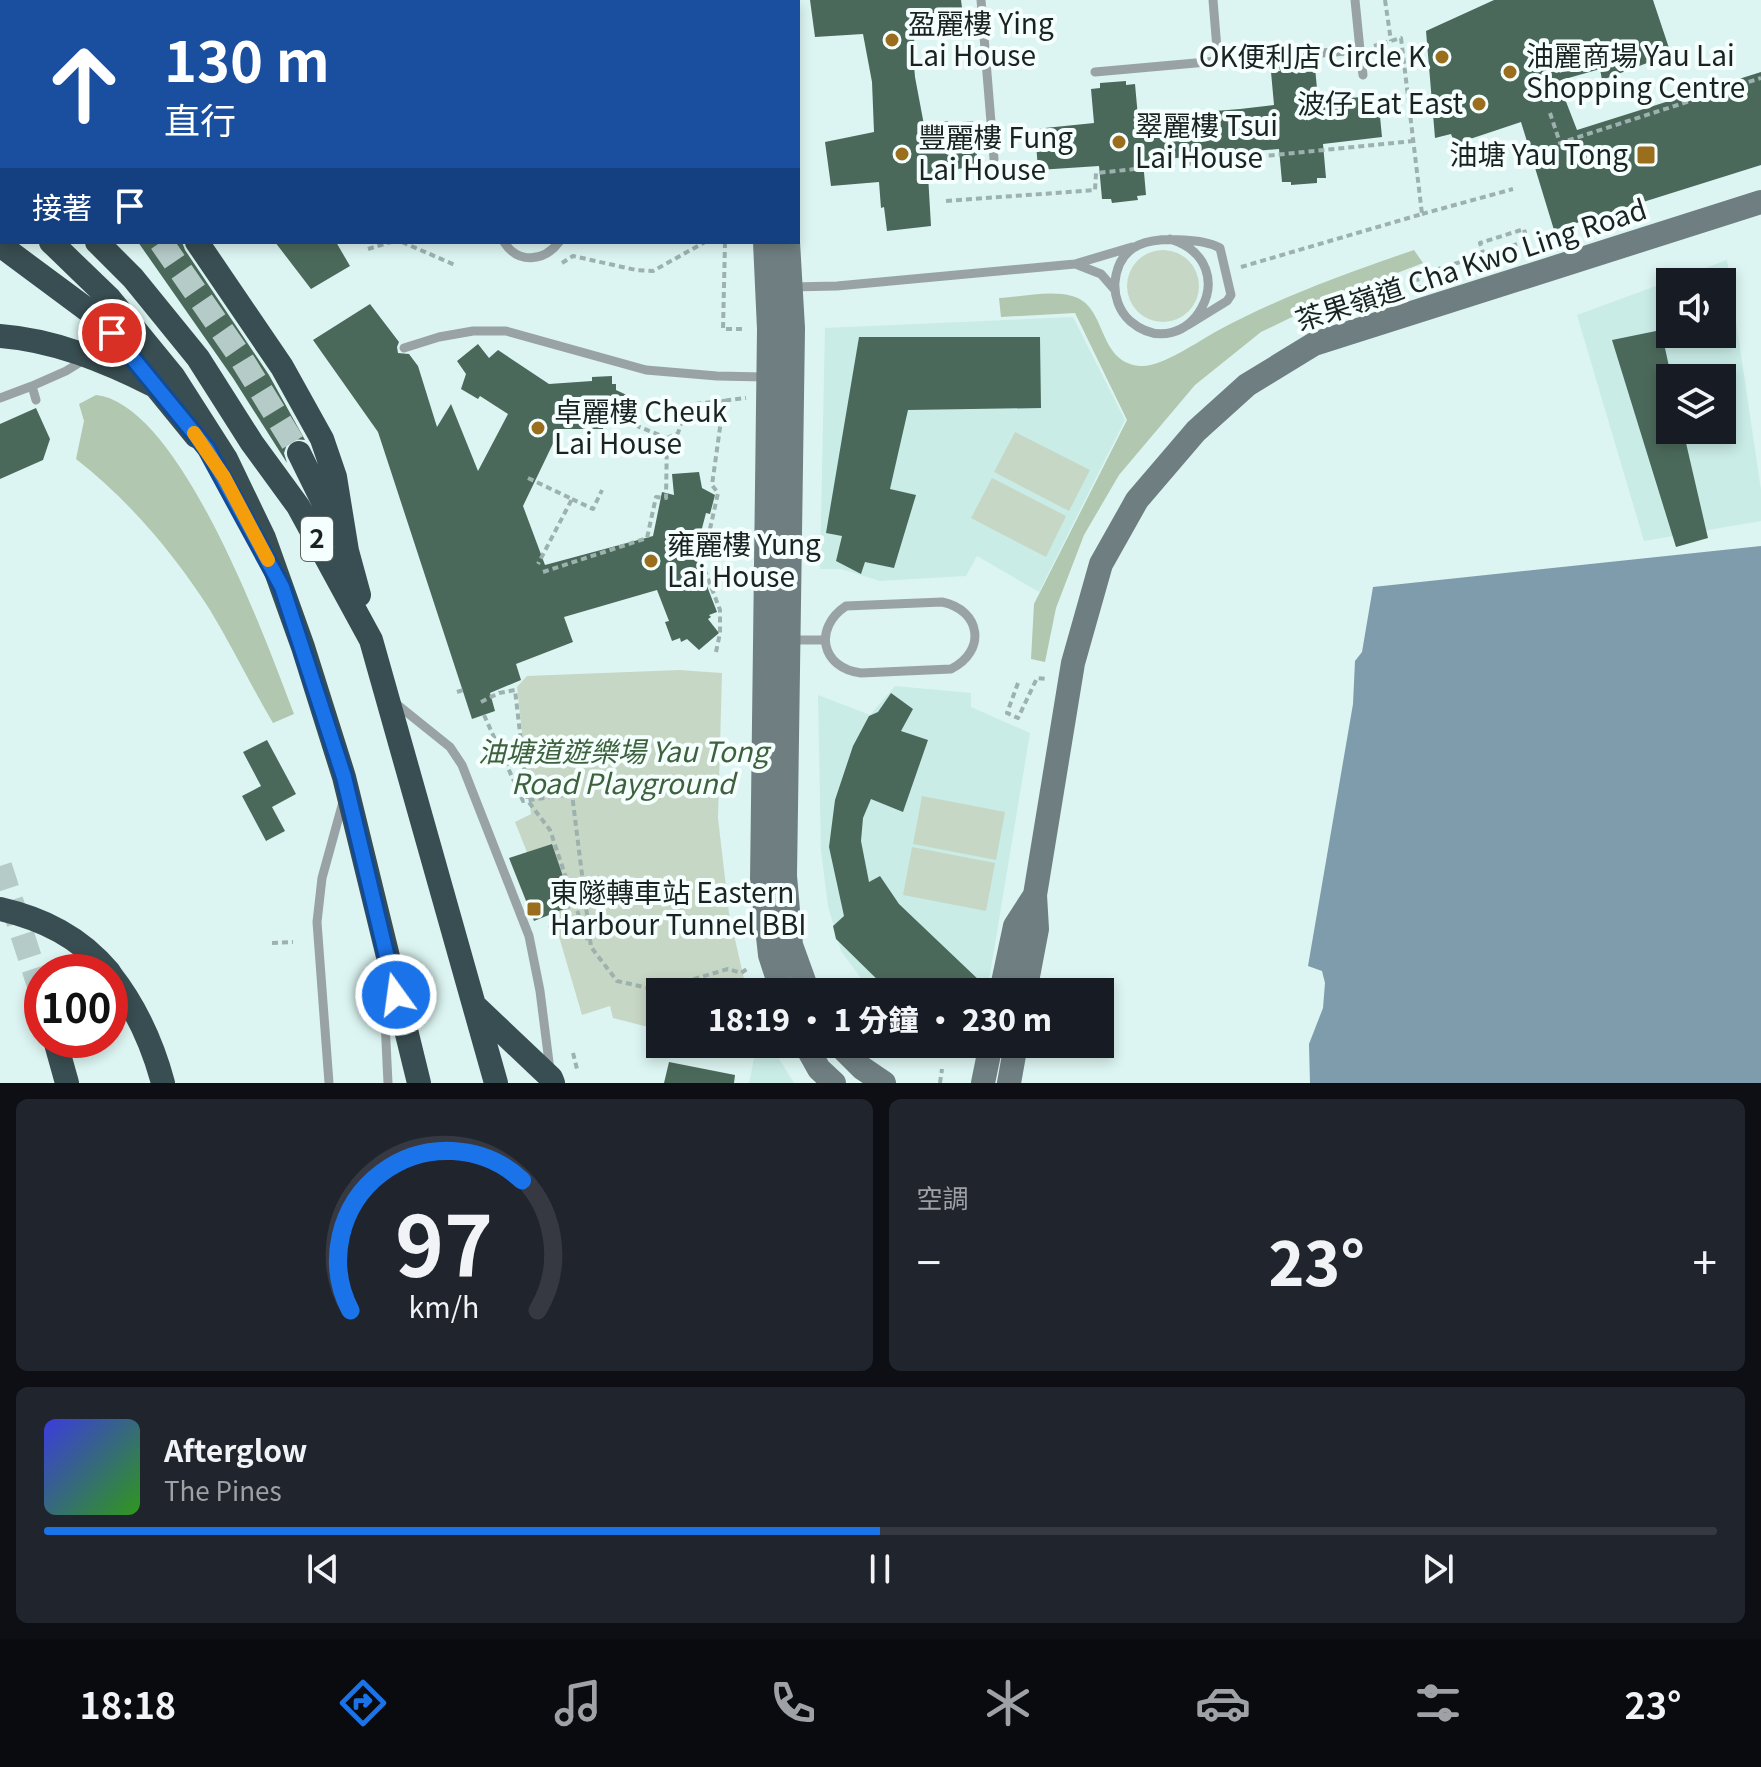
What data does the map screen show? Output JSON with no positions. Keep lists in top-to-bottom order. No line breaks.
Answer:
{"streets":{"highway":["2"],"street":["茶果嶺道 Cha Kwo Ling Road"]},"parks":["油塘道遊樂場 Yau Tong Road Playground"],"places":{"other":["盈麗樓 Ying Lai House","OK便利店 Circle K","油麗商場 Yau Lai Shopping Centre","波仔 Eat East","翠麗樓 Tsui Lai House","豐麗樓 Fung Lai House","卓麗樓 Cheuk Lai House","雍麗樓 Yung Lai House"],"transit":["油塘 Yau Tong","東隧轉車站 Eastern Harbour Tunnel BBI"]},"page":{"turn":["130 m","直行"],"then":"接著","limit":"100","trip":"18:19 · 1 分鐘 · 230 m","tile":"空調","heat":["−","23°","+"],"song":["Afterglow","The Pines"],"tabs":["18:18","23°"],"gauge":["97","km/h"]}}
